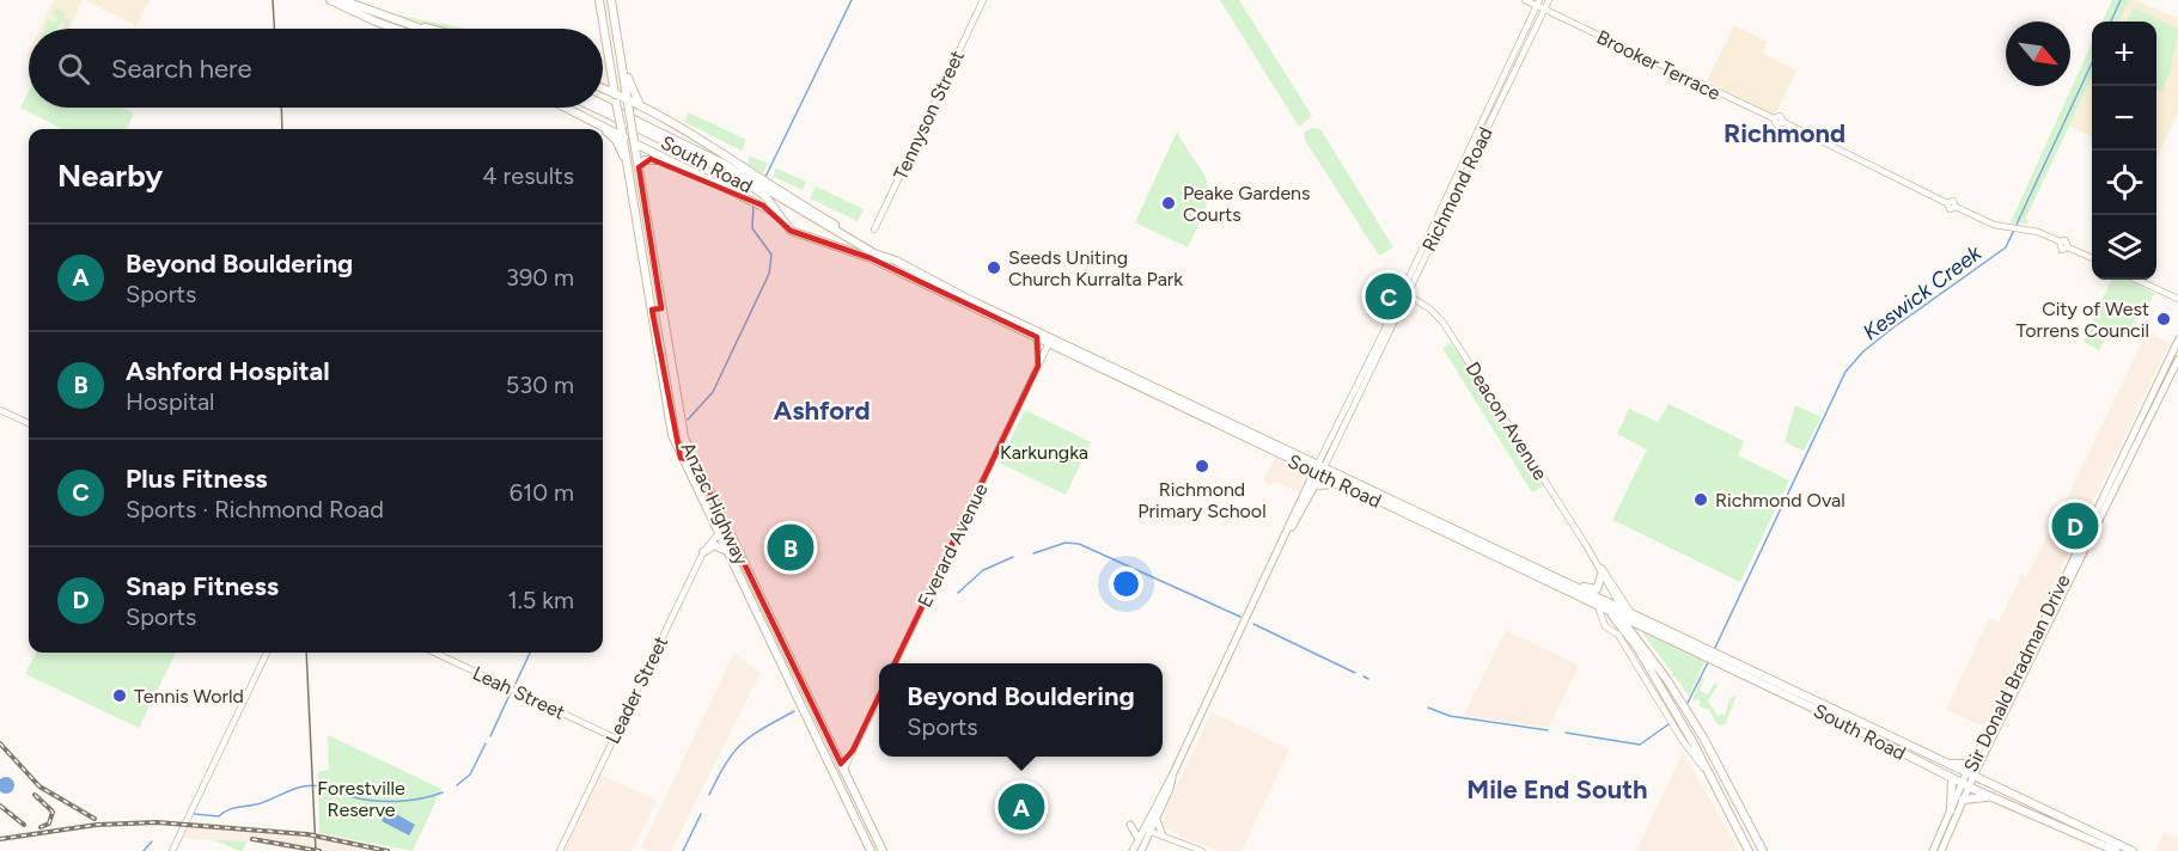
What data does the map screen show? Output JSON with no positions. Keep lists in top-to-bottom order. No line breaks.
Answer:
{"streets":{"highway":["South Road","Anzac Highway"],"main road":["Richmond Road","Sir Donald Bradman Drive"],"street":["Brooker Terrace","Tennyson Street","Deacon Avenue","Everard Avenue","Leader Street","Leah Street"]},"crossings":[["Brooker Terrace","Richmond Road"],["South Road","Richmond Road"],["South Road","Deacon Avenue"],["South Road","Everard Avenue"],["South Road","Sir Donald Bradman Drive"],["Richmond Road","Deacon Avenue"],["Anzac Highway","Leader Street"],["Leader Street","Leah Street"]],"districts":["Richmond","Ashford","Mile End South"],"water":["Keswick Creek"],"parks":["Karkungka","Forestville Reserve"],"places":["Peake Gardens Courts","Seeds Uniting Church Kurralta Park","City of West Torrens Council","Richmond Primary School","Richmond Oval","Tennis World"],"north":"bottom right","page":{"map_buttons":["+","−"],"search":"Search here","heading":["Nearby","4 results"],"list":[{"mark":"A","name":"Beyond Bouldering","note":"Sports","value":"390 m"},{"mark":"B","name":"Ashford Hospital","note":"Hospital","value":"530 m"},{"mark":"C","name":"Plus Fitness","note":"Sports · Richmond Road","value":"610 m"},{"mark":"D","name":"Snap Fitness","note":"Sports","value":"1.5 km"}],"pins":["C","D","B","A"],"popup":["Beyond Bouldering","Sports"]}}
